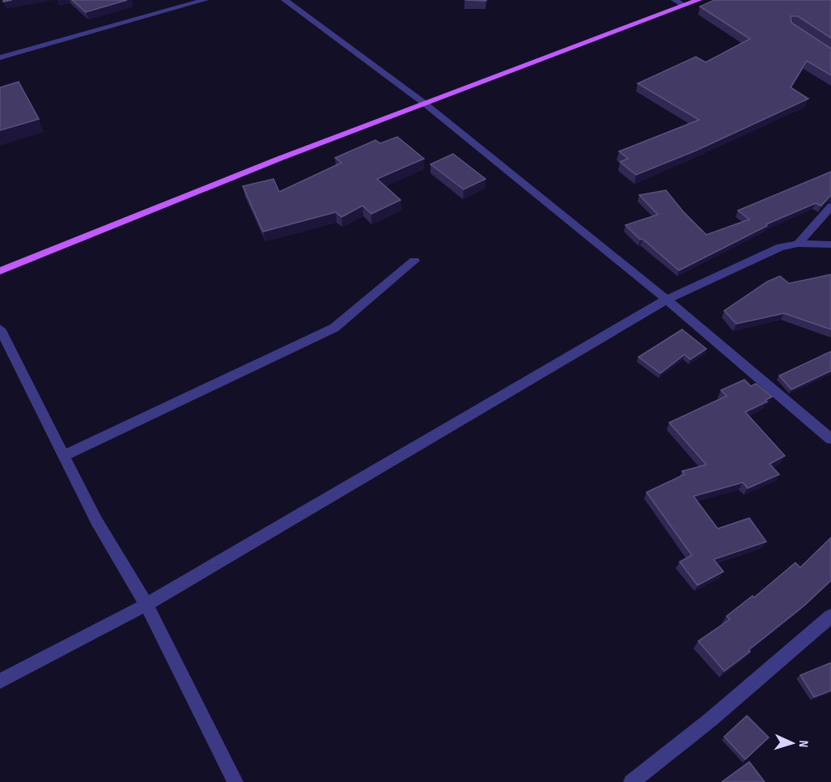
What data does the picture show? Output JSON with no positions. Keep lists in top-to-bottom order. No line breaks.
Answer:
{"north":"right"}
